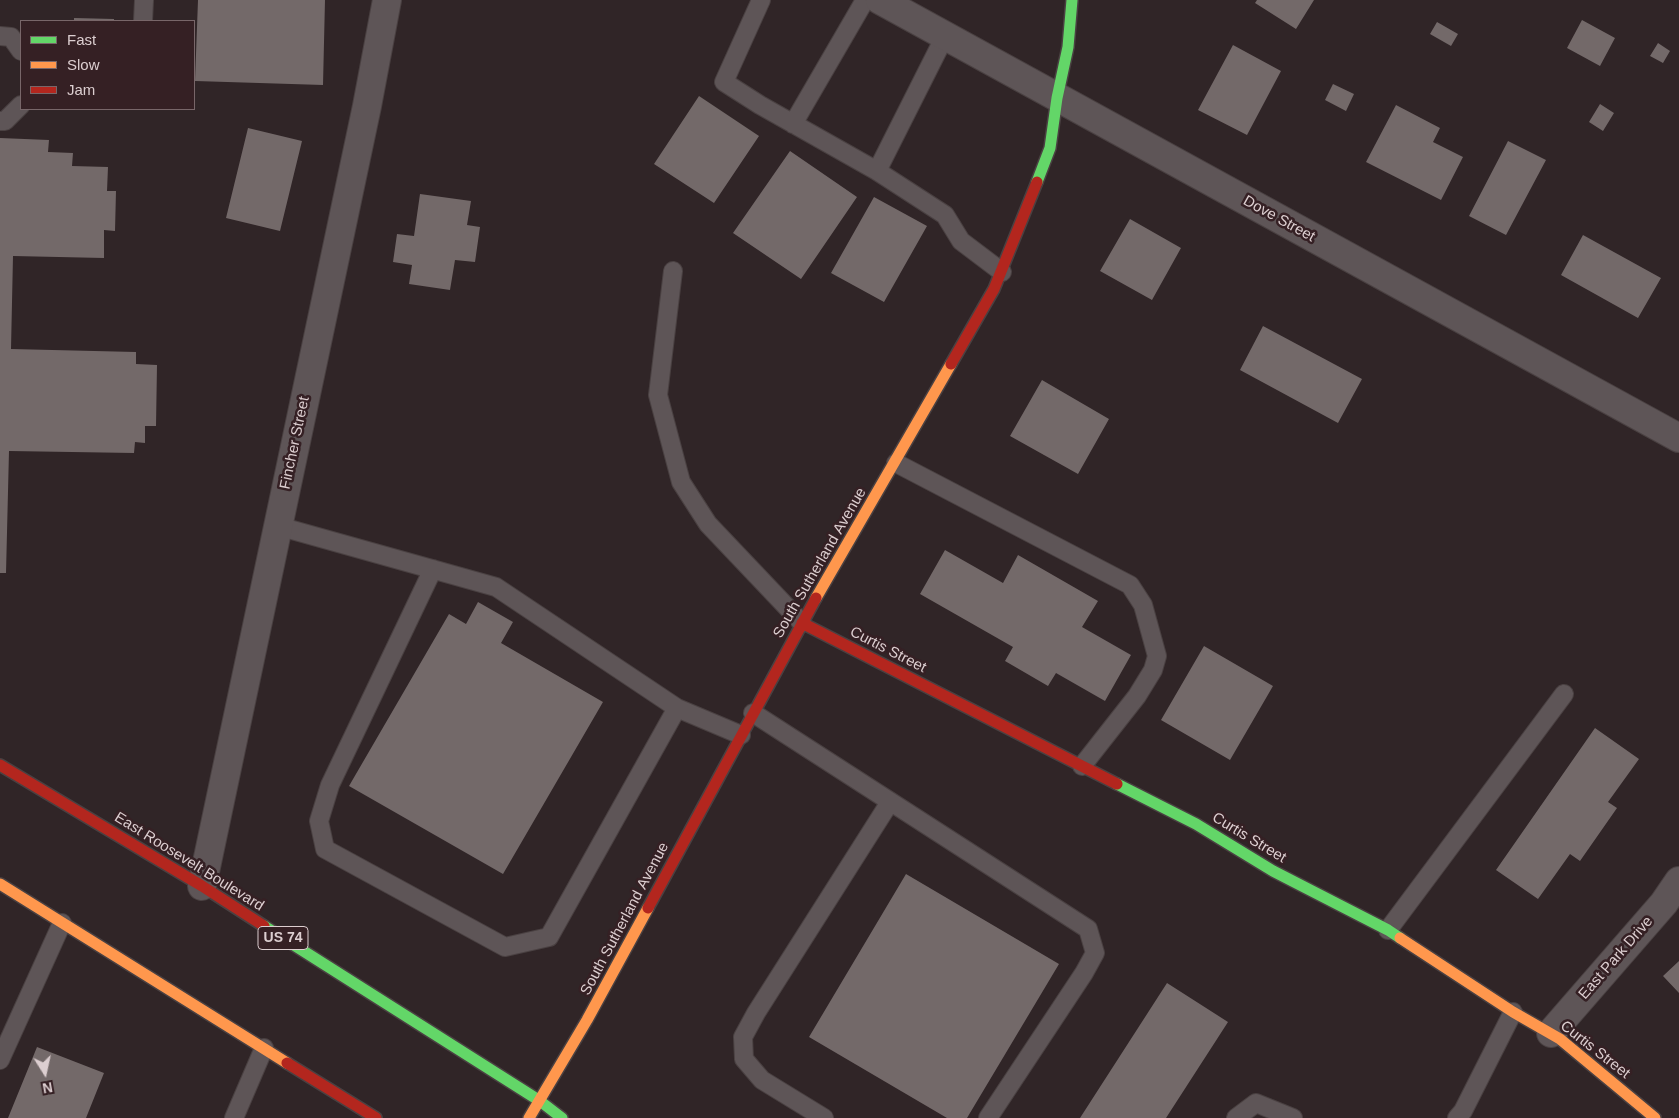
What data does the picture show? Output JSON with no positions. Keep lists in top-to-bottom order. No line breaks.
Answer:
{"streets":{"main road":["South Sutherland Avenue","Curtis Street","East Roosevelt Boulevard","US 74"],"street":["Dove Street","Fincher Street","East Park Drive"]},"crossings":[["Dove Street","South Sutherland Avenue"],["Fincher Street","East Roosevelt Boulevard"],["South Sutherland Avenue","Curtis Street"],["South Sutherland Avenue","East Roosevelt Boulevard"],["Curtis Street","East Park Drive"]],"legend":["Fast","Slow","Jam"],"north":"bottom"}
